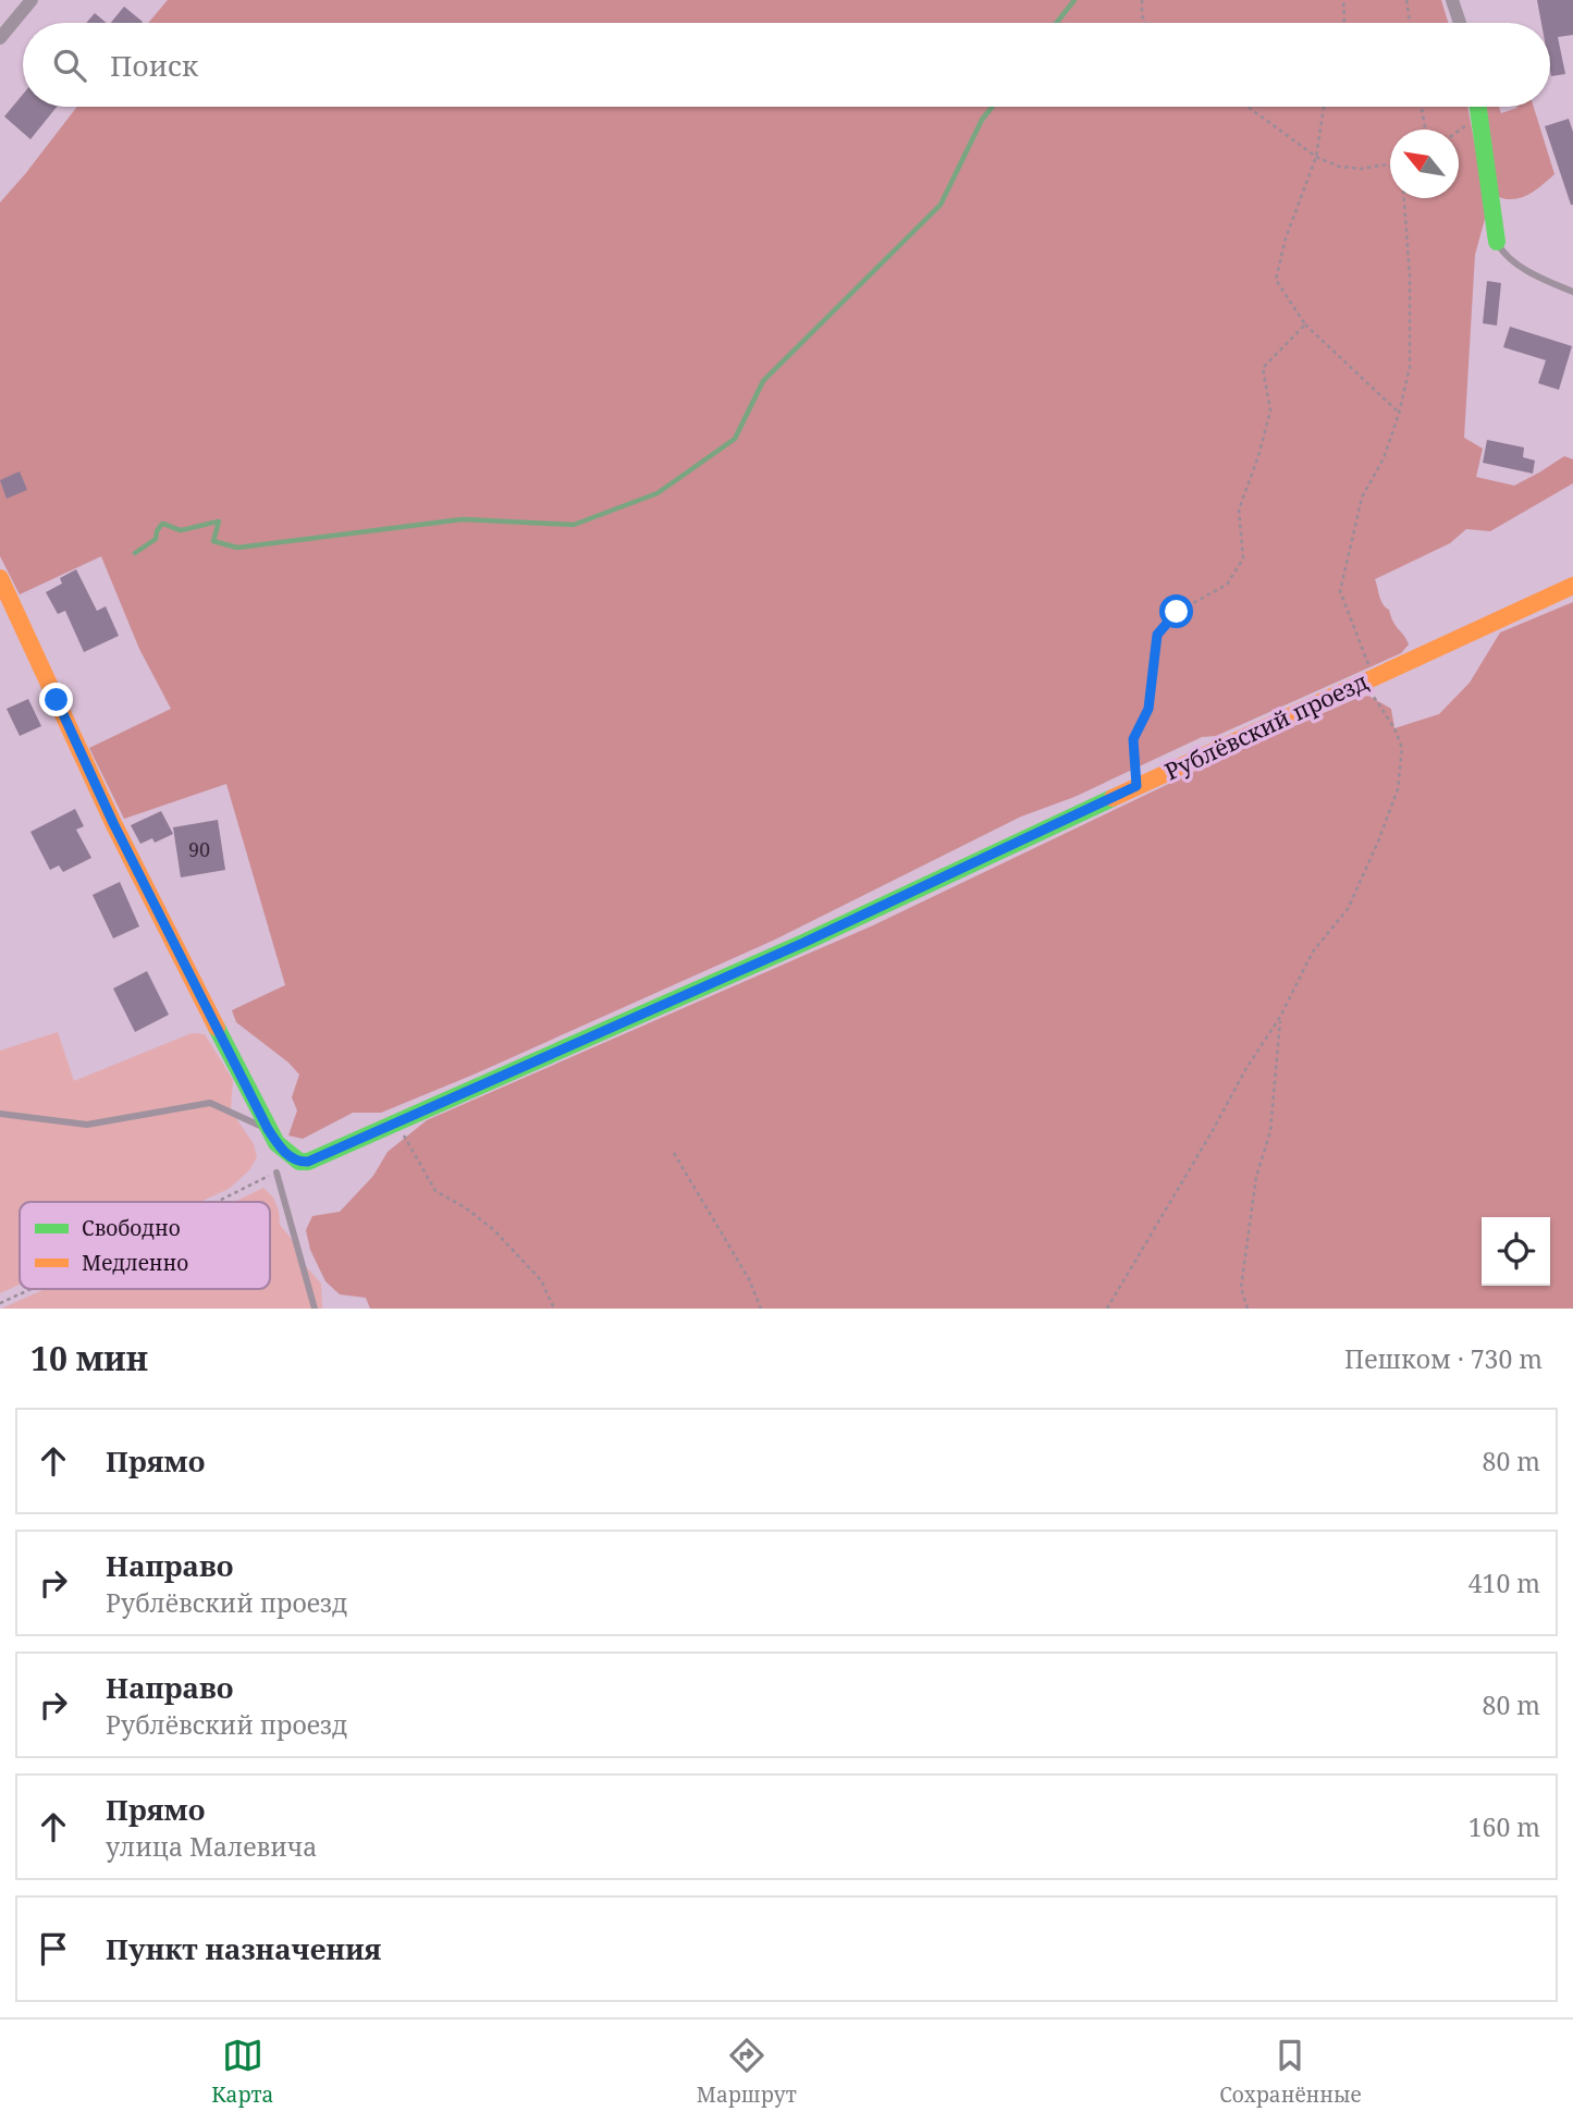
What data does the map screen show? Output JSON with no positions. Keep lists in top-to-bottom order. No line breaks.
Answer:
{"streets":{"street":["Рублёвский проезд"]},"house_numbers":["90"],"legend":["Свободно","Медленно"],"north":"top left","page":{"search":"Поиск","heading":["10 мин","Пешком · 730 m"],"list":[["Прямо","80 m"],["Направо","Рублёвский проезд","410 m"],["Направо","Рублёвский проезд","80 m"],["Прямо","улица Малевича","160 m"],"Пункт назначения"],"nav":["Карта","Маршрут","Сохранённые"]}}
